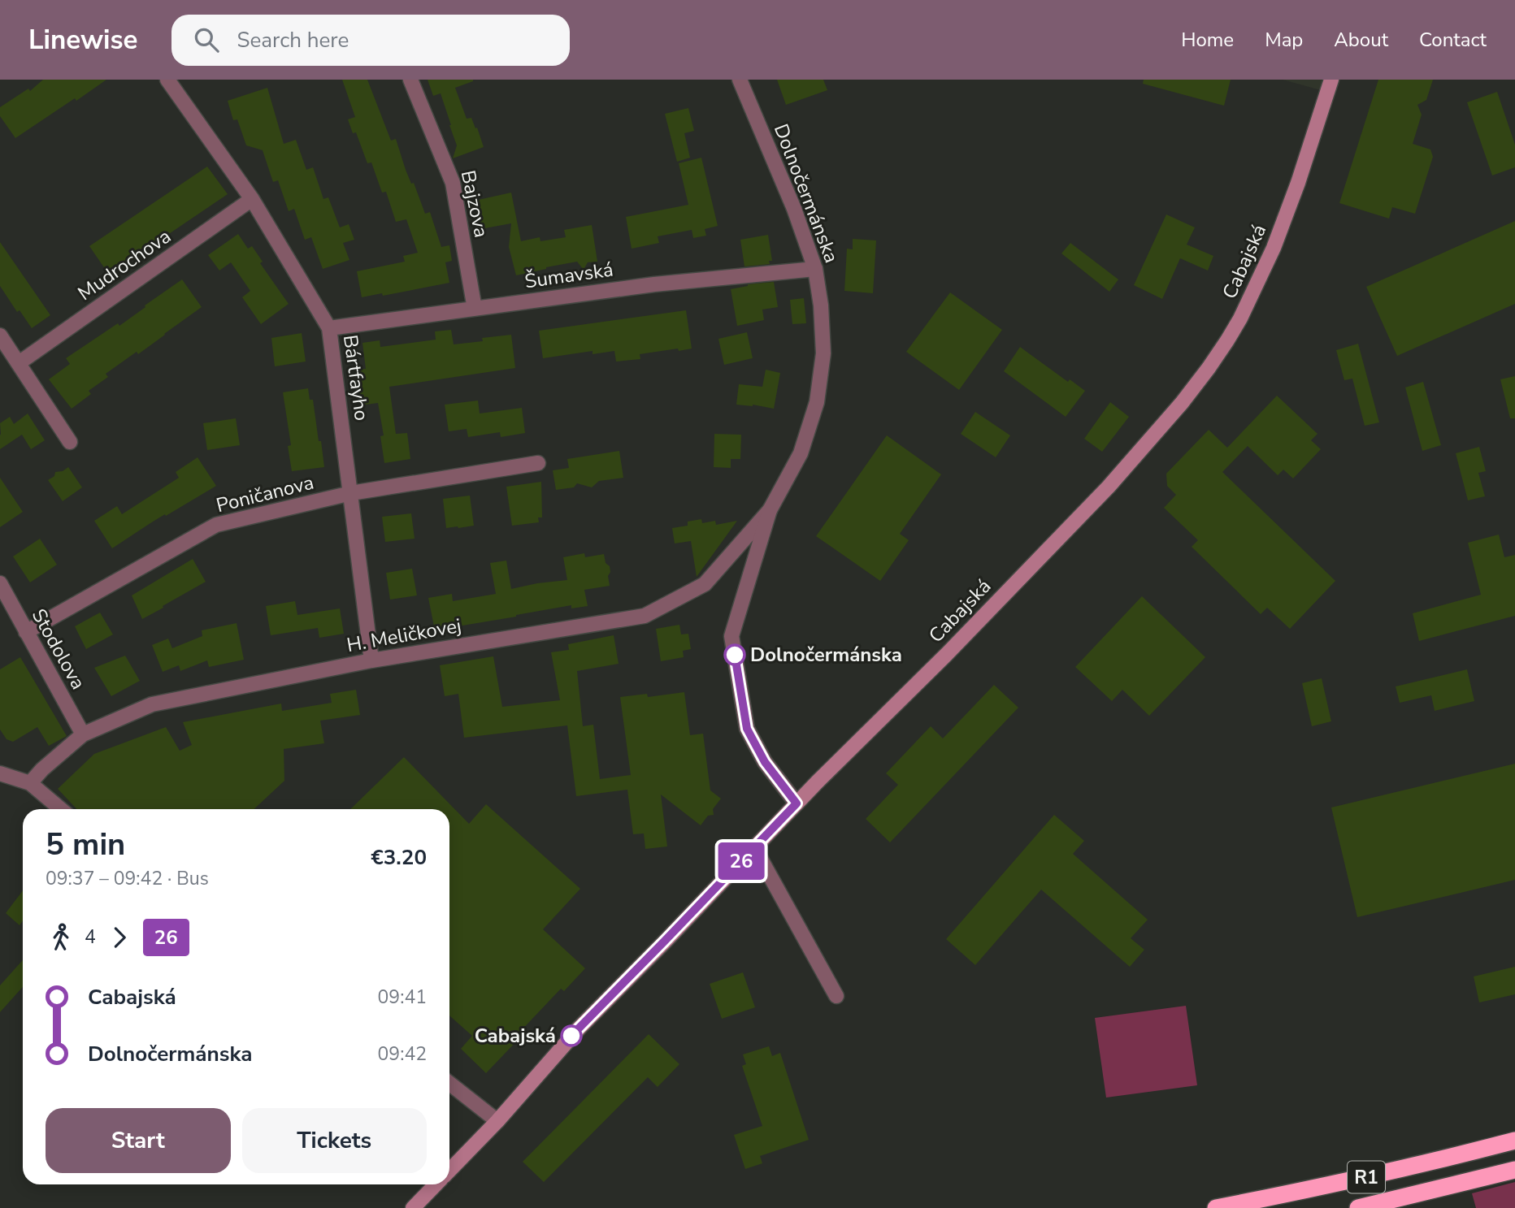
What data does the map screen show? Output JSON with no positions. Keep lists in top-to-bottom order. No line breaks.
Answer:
{"streets":{"highway":["R1"],"main road":["Cabajská"],"street":["Dolnočermánska","Bajzova","Mudrochova","Šumavská","Bártfayho","Poničanova","H. Meličkovej","Stodolova"]},"crossings":[["Dolnočermánska","Cabajská"],["Dolnočermánska","Šumavská"],["Dolnočermánska","H. Meličkovej"],["Bajzova","Šumavská"],["Mudrochova","Bártfayho"],["Šumavská","Bártfayho"],["Bártfayho","Poničanova"],["Bártfayho","H. Meličkovej"],["Poničanova","Stodolova"],["H. Meličkovej","Stodolova"]],"places":["Dolnočermánska","Cabajská"],"lines":["bus line 26"],"page":{"header":"Linewise","search":"Search here","nav":["Home","Map","About","Contact"],"on_map":"26","heading":["5 min","09:37 – 09:42 · Bus","€3.20"],"legs":["4","26"],"list":[{"name":"Cabajská","value":"09:41"},{"name":"Dolnočermánska","value":"09:42"}],"buttons":["Start","Tickets"]}}
